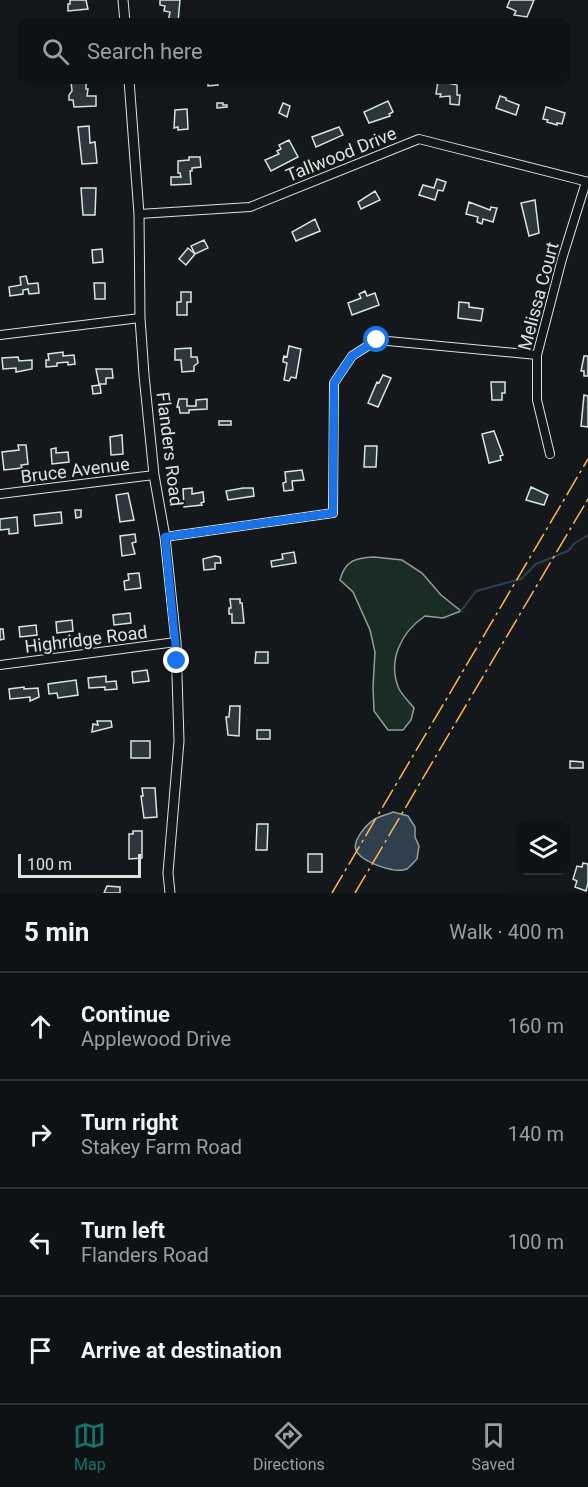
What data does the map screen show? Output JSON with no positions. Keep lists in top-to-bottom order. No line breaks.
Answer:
{"streets":{"street":["Tallwood Drive","Melissa Court","Flanders Road","Bruce Avenue","Highridge Road"]},"crossings":[["Tallwood Drive","Melissa Court"],["Tallwood Drive","Flanders Road"],["Flanders Road","Bruce Avenue"],["Flanders Road","Highridge Road"]],"scale_bar":"100 m","page":{"search":"Search here","scale":"100 m","heading":["5 min","Walk · 400 m"],"list":[["Continue","Applewood Drive","160 m"],["Turn right","Stakey Farm Road","140 m"],["Turn left","Flanders Road","100 m"],"Arrive at destination"],"nav":["Map","Directions","Saved"]}}
